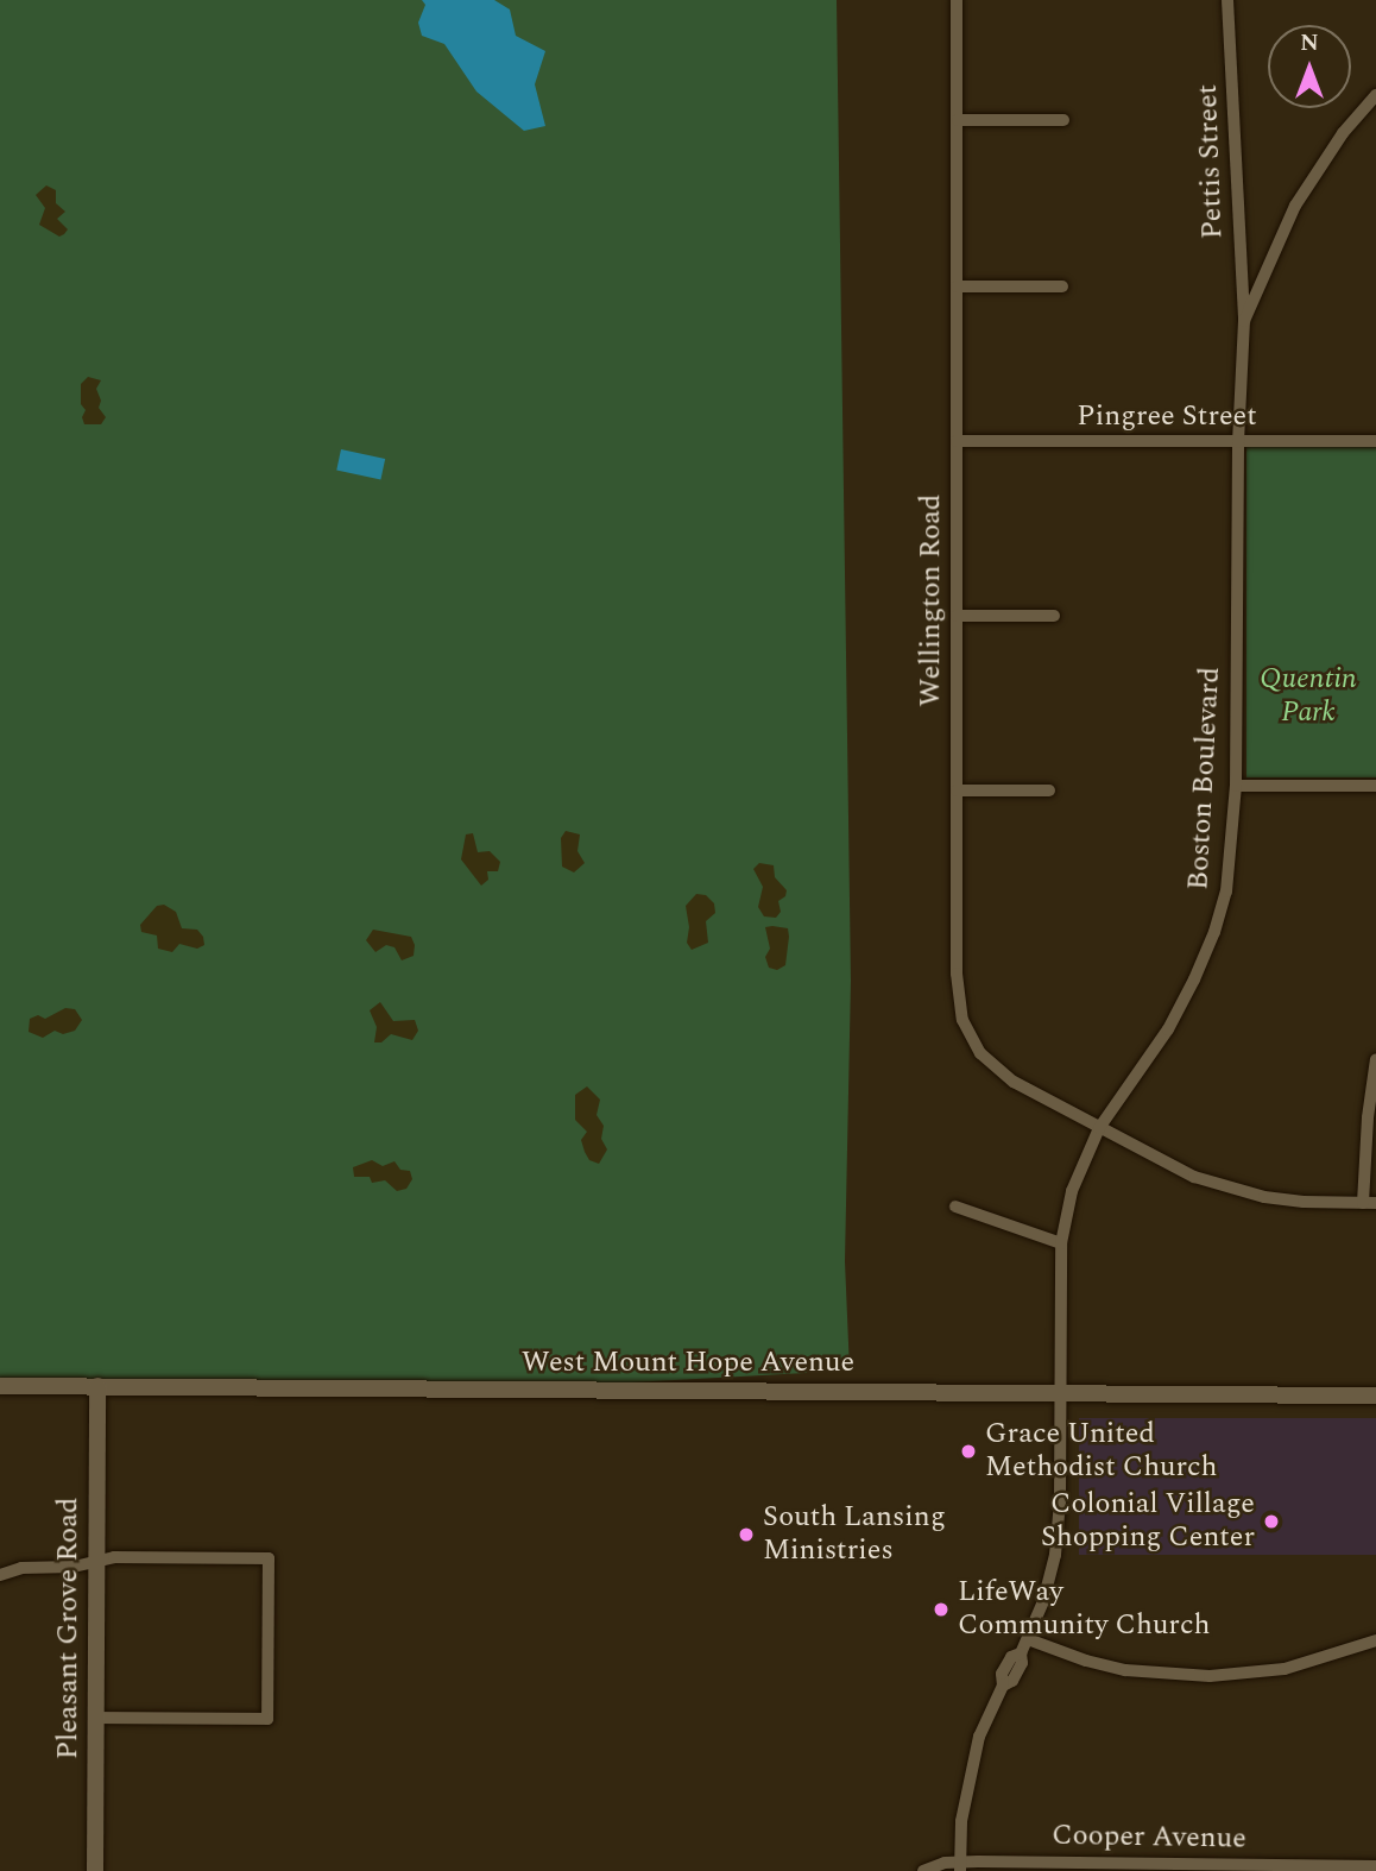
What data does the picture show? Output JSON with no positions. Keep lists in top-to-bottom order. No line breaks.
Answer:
{"streets":{"street":["Pettis Street","Pingree Street","Wellington Road","Boston Boulevard","West Mount Hope Avenue","Pleasant Grove Road","Cooper Avenue"]},"crossings":[["Pettis Street","Boston Boulevard"],["Pingree Street","Wellington Road"],["Pingree Street","Boston Boulevard"],["Wellington Road","Boston Boulevard"],["Boston Boulevard","West Mount Hope Avenue"],["Boston Boulevard","Cooper Avenue"],["West Mount Hope Avenue","Pleasant Grove Road"]],"parks":["Quentin Park"],"places":["Grace United Methodist Church","Colonial Village Shopping Center","South Lansing Ministries","LifeWay Community Church"],"north":"top"}
